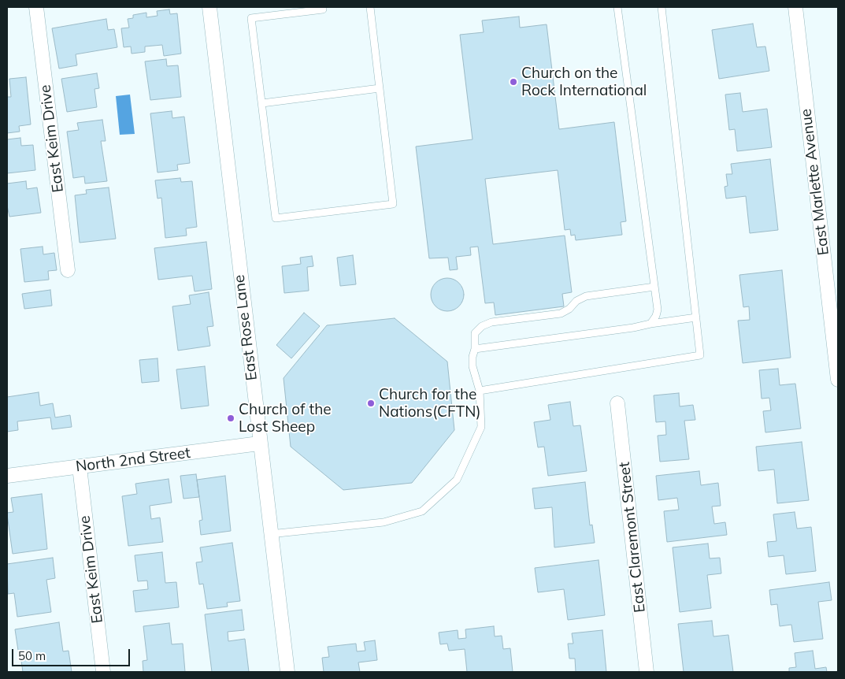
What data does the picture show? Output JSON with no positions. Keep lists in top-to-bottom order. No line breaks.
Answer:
{"streets":{"street":["East Keim Drive","East Marlette Avenue","East Rose Lane","North 2nd Street","East Claremont Street"]},"crossings":[["East Keim Drive","North 2nd Street"],["East Rose Lane","North 2nd Street"]],"places":["Church on the Rock International","Church for the Nations(CFTN)","Church of the Lost Sheep"],"scale_bar":"50 m"}
